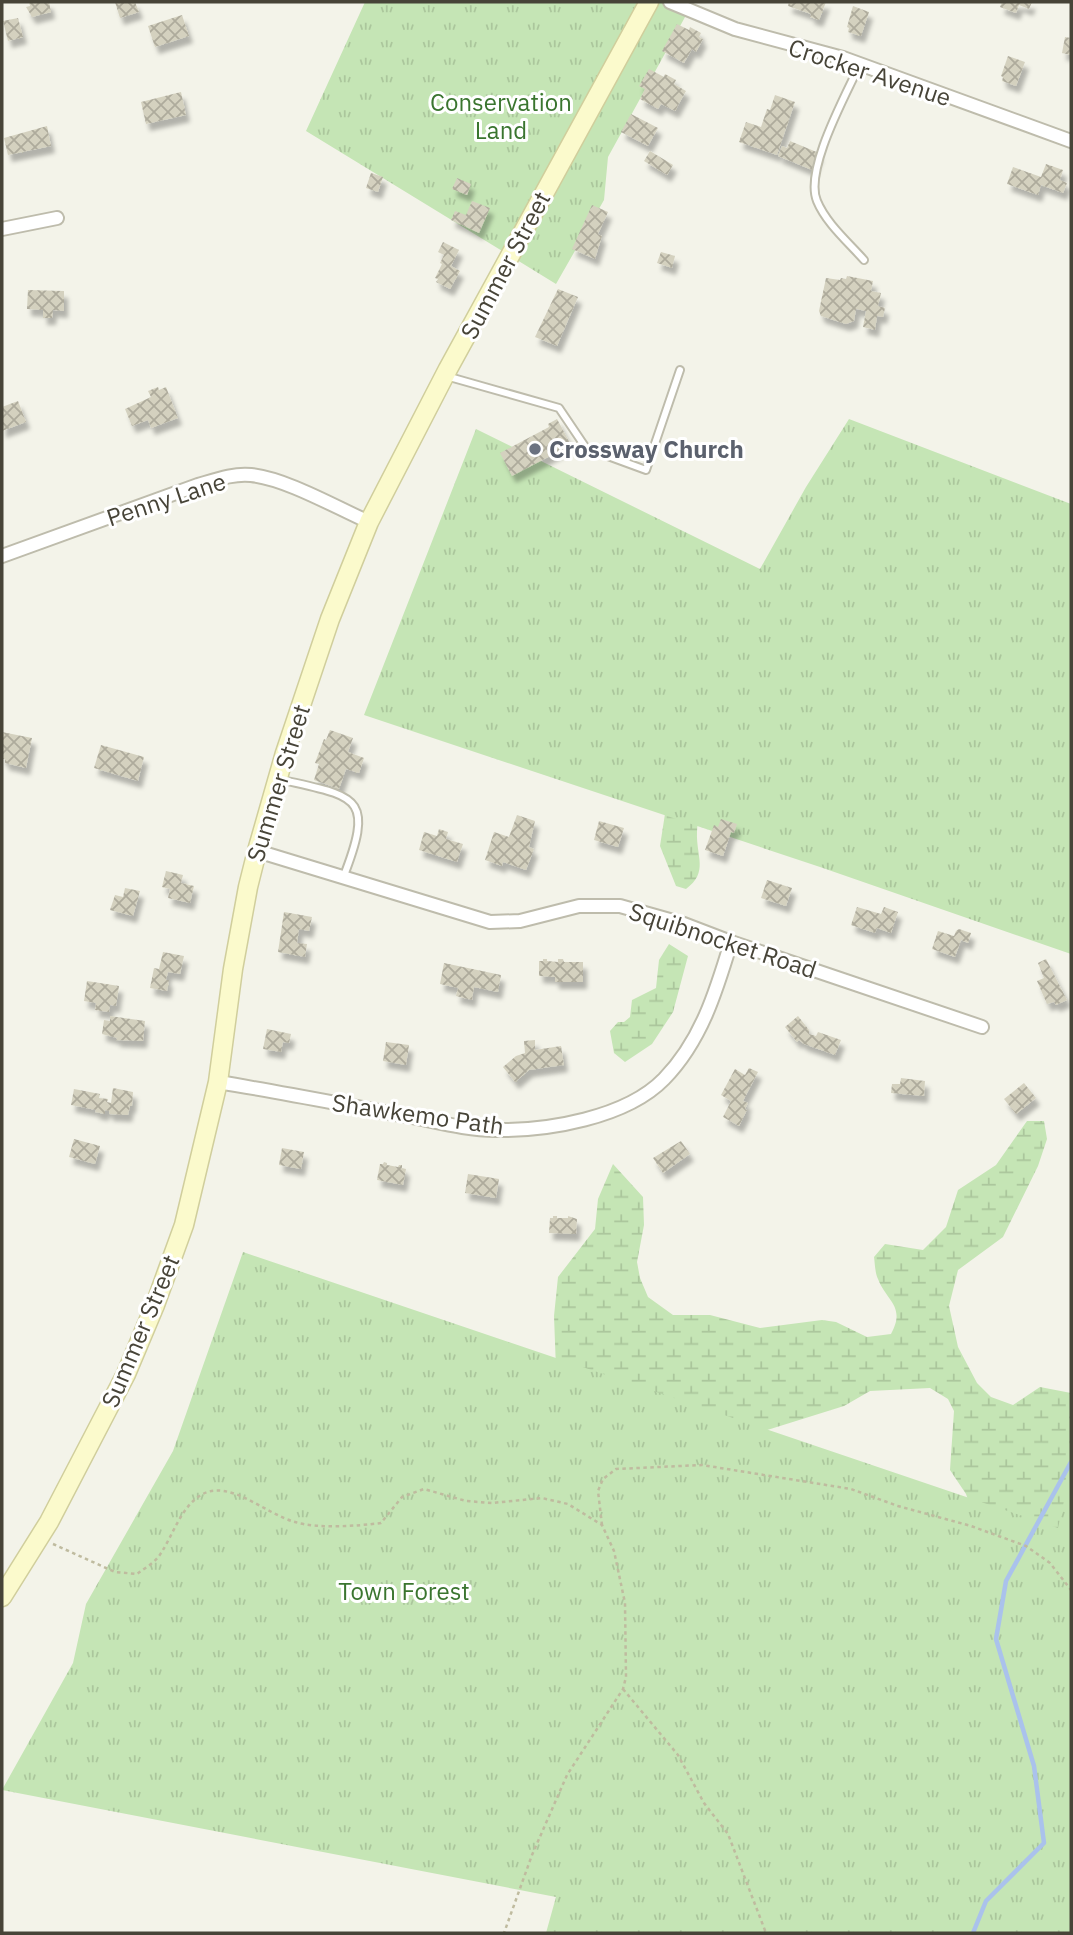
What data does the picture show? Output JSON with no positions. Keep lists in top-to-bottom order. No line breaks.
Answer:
{"streets":{"main road":["Summer Street"],"street":["Crocker Avenue","Penny Lane","Squibnocket Road","Shawkemo Path"]},"crossings":[["Summer Street","Penny Lane"],["Summer Street","Squibnocket Road"],["Summer Street","Shawkemo Path"],["Squibnocket Road","Shawkemo Path"]],"parks":["Conservation Land","Town Forest"],"places":["Crossway Church"]}
